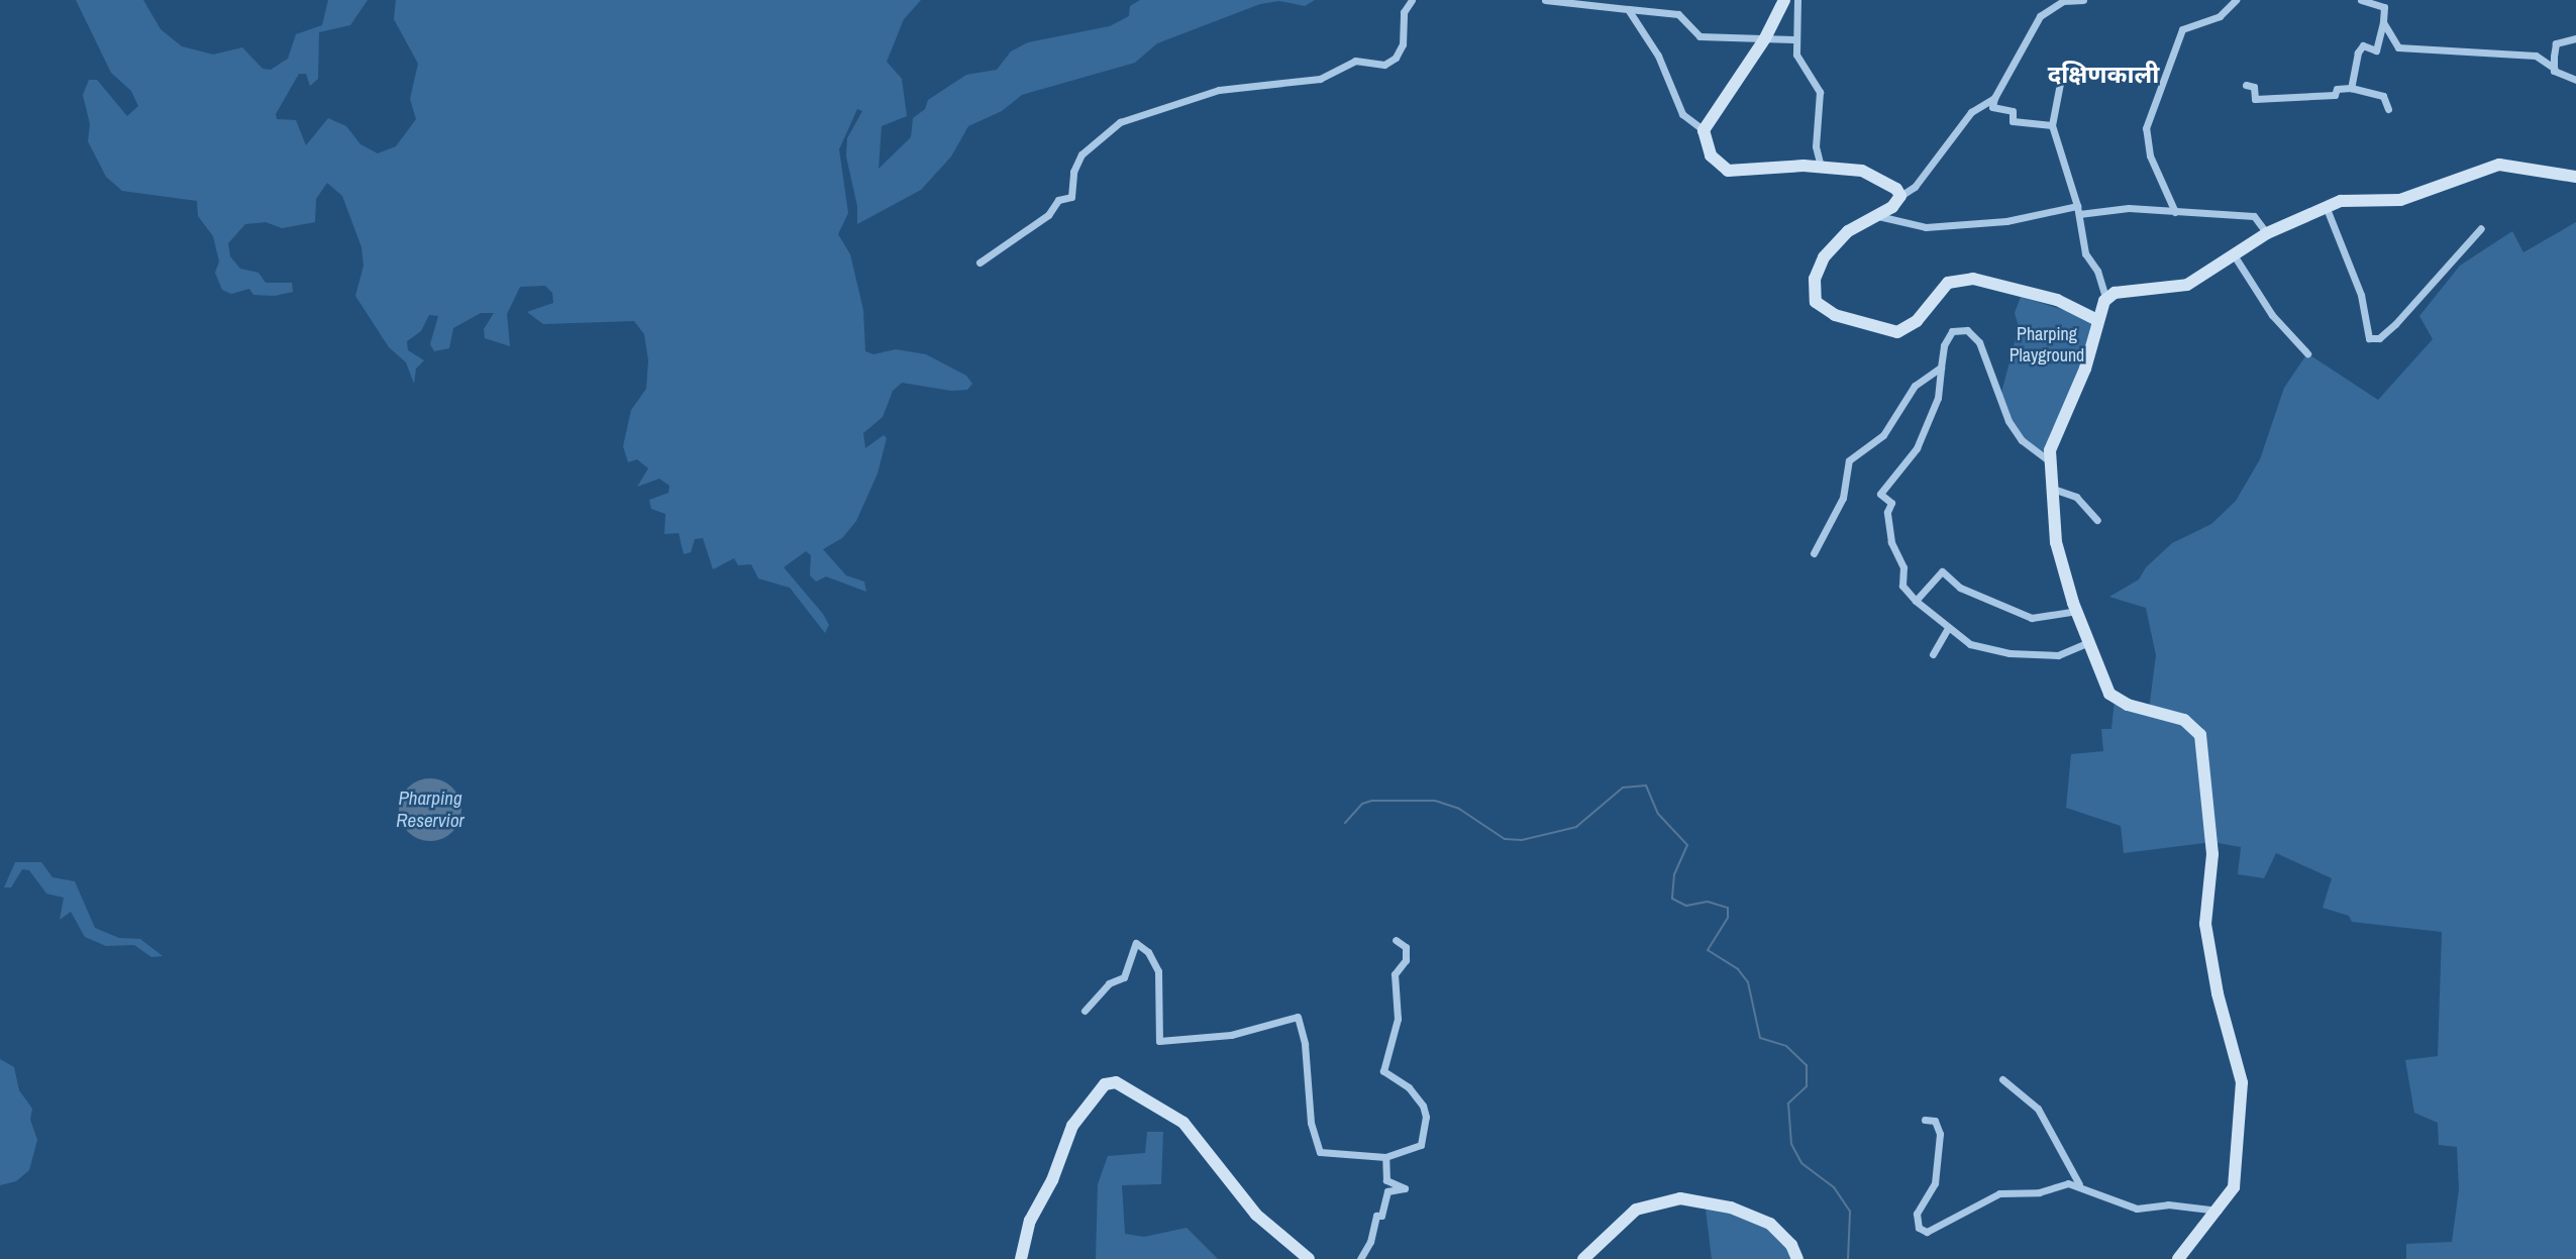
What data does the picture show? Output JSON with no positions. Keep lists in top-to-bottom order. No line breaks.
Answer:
{"districts":["दक्षि‍णकाली"],"water":["Pharping Reservior"],"parks":["Pharping Playground"]}
